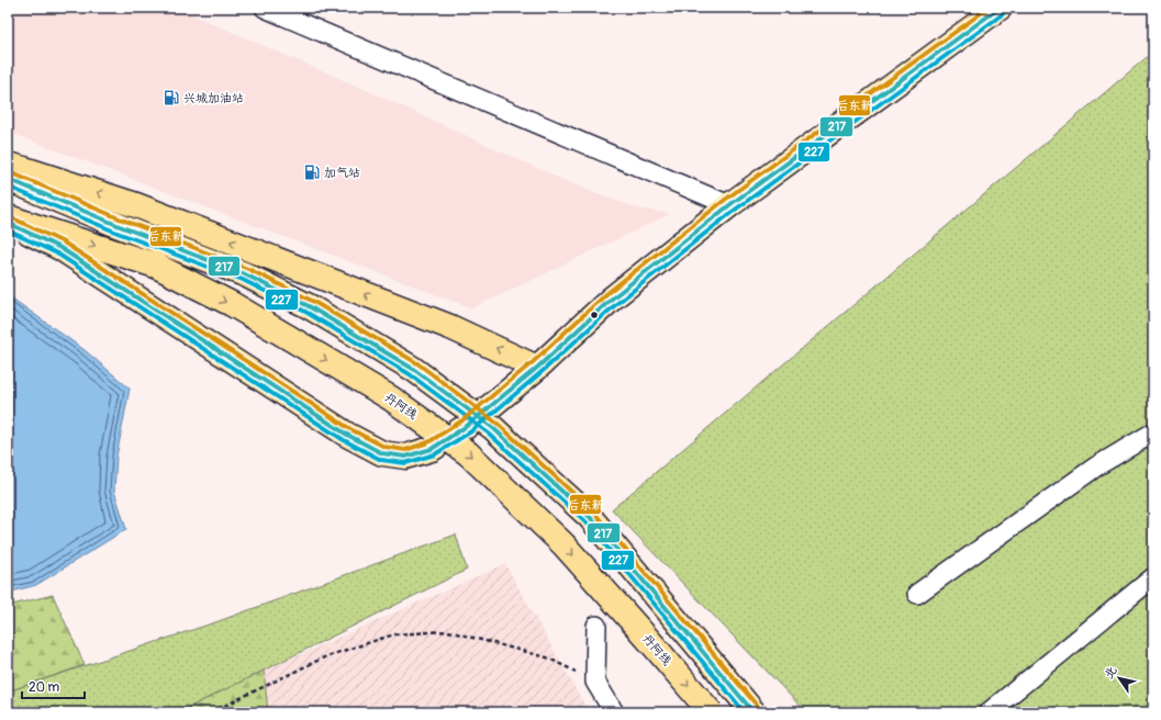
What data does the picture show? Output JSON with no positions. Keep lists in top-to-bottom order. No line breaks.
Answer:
{"streets":{"main road":["丹阿线"]},"places":{"fuel station":["兴城加油站","加气站"]},"lines":["transit line 217","transit line 后东新","transit line 227"],"scale_bar":"20 m","north":"top left"}
